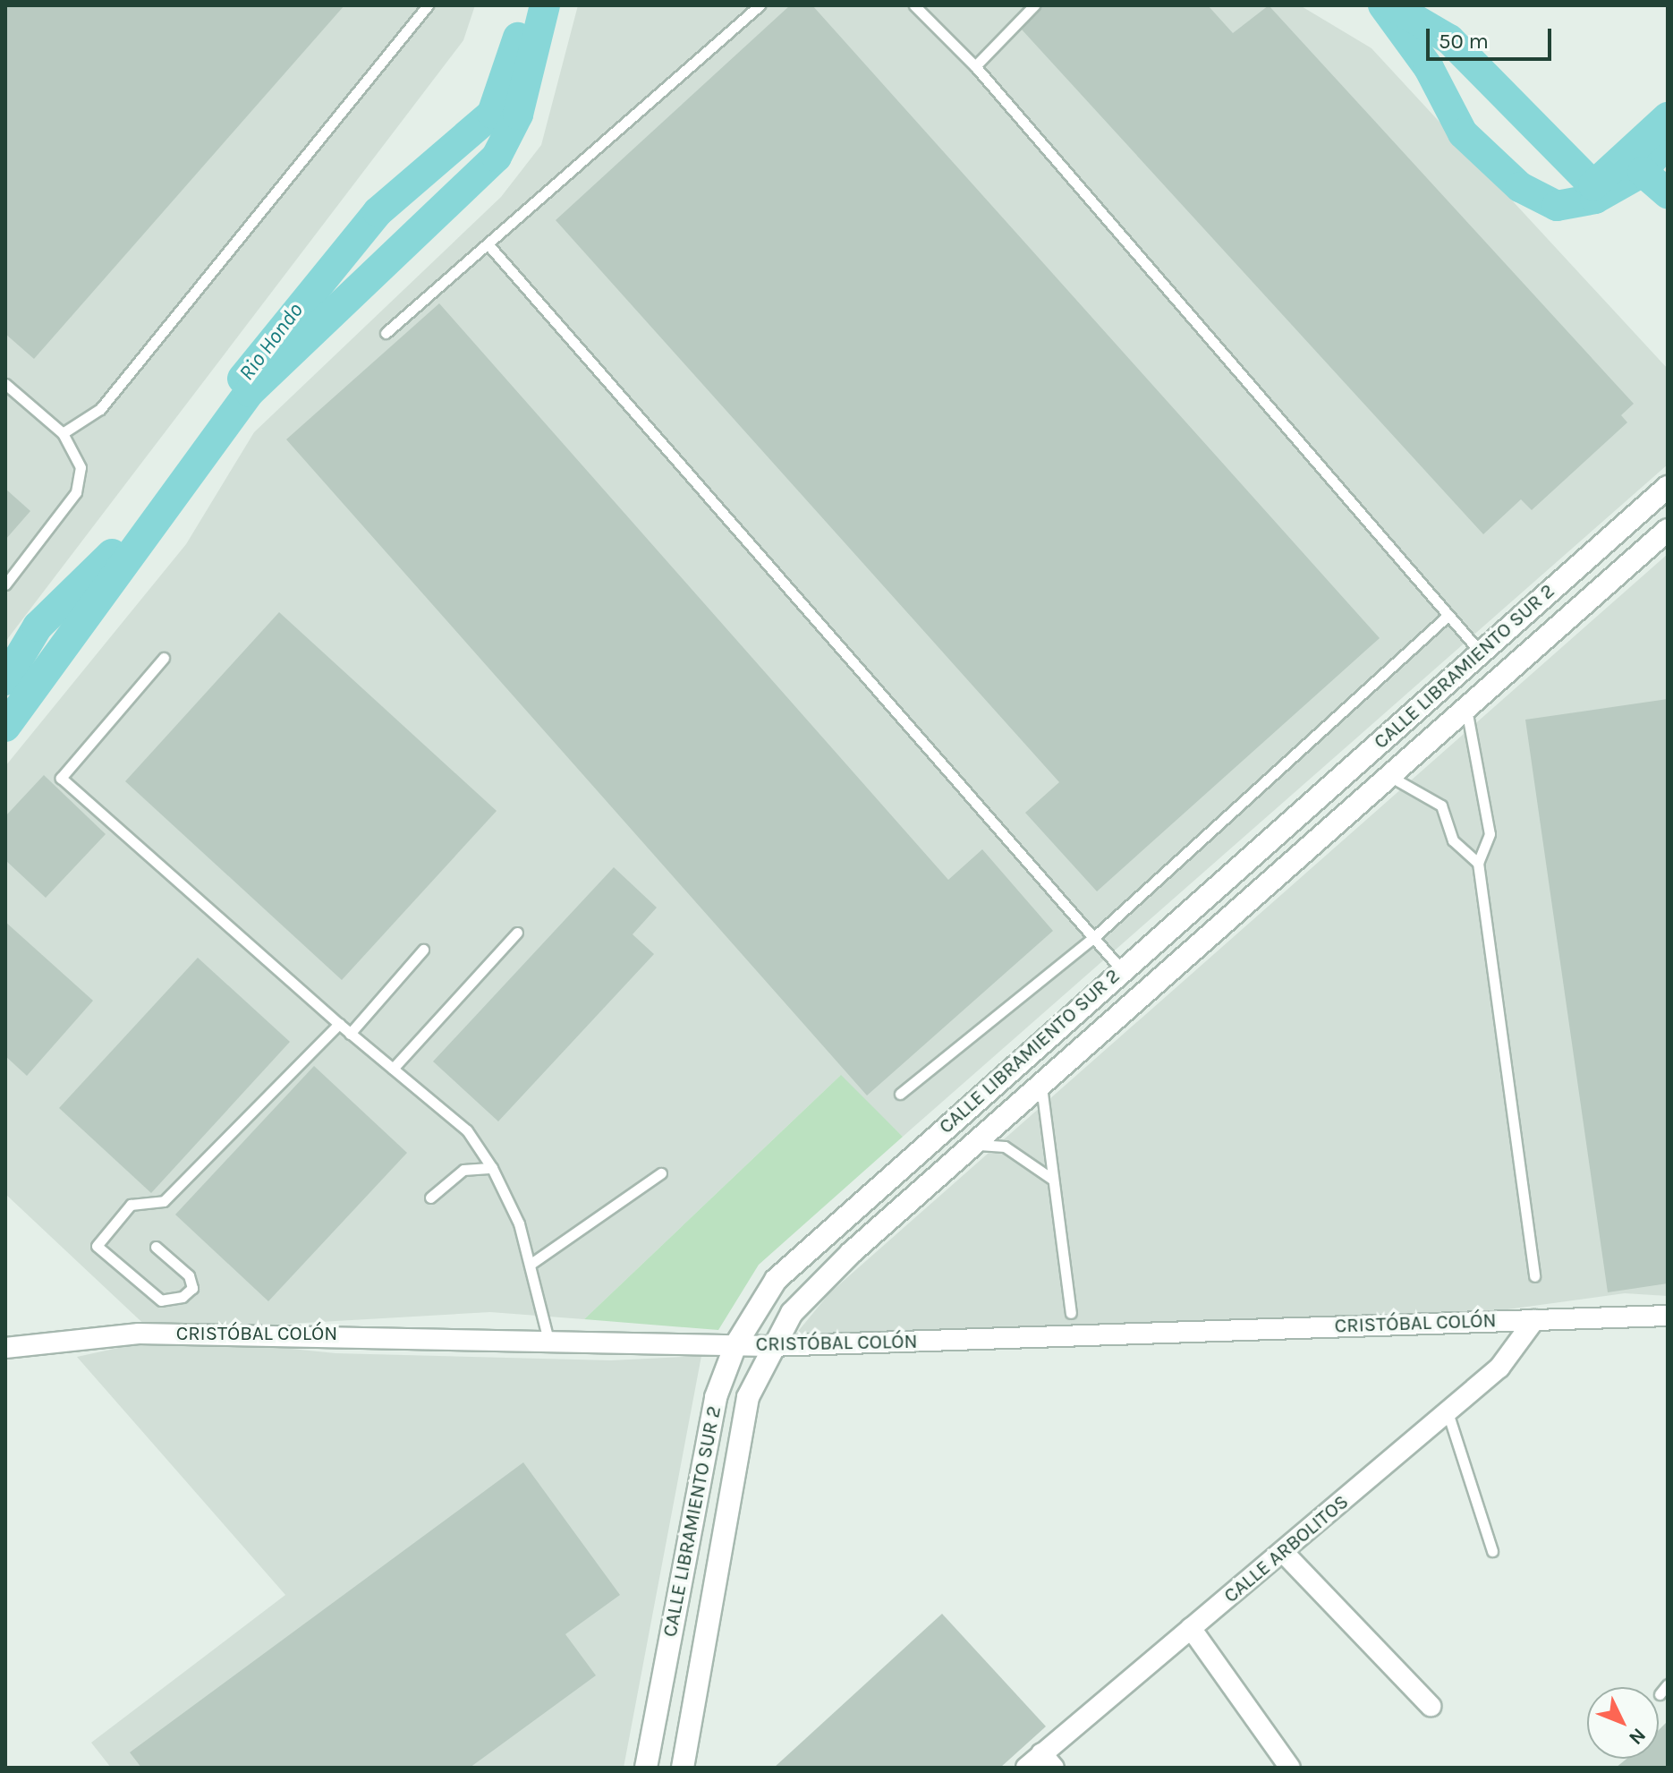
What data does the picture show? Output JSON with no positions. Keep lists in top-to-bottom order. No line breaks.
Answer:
{"streets":{"main road":["CALLE LIBRAMIENTO SUR 2"],"street":["CRISTÓBAL COLÓN","CALLE ARBOLITOS"]},"crossings":[["CALLE LIBRAMIENTO SUR 2","CRISTÓBAL COLÓN"],["CRISTÓBAL COLÓN","CALLE ARBOLITOS"]],"water":["Rio Hondo"],"scale_bar":"50 m","north":"bottom right"}
